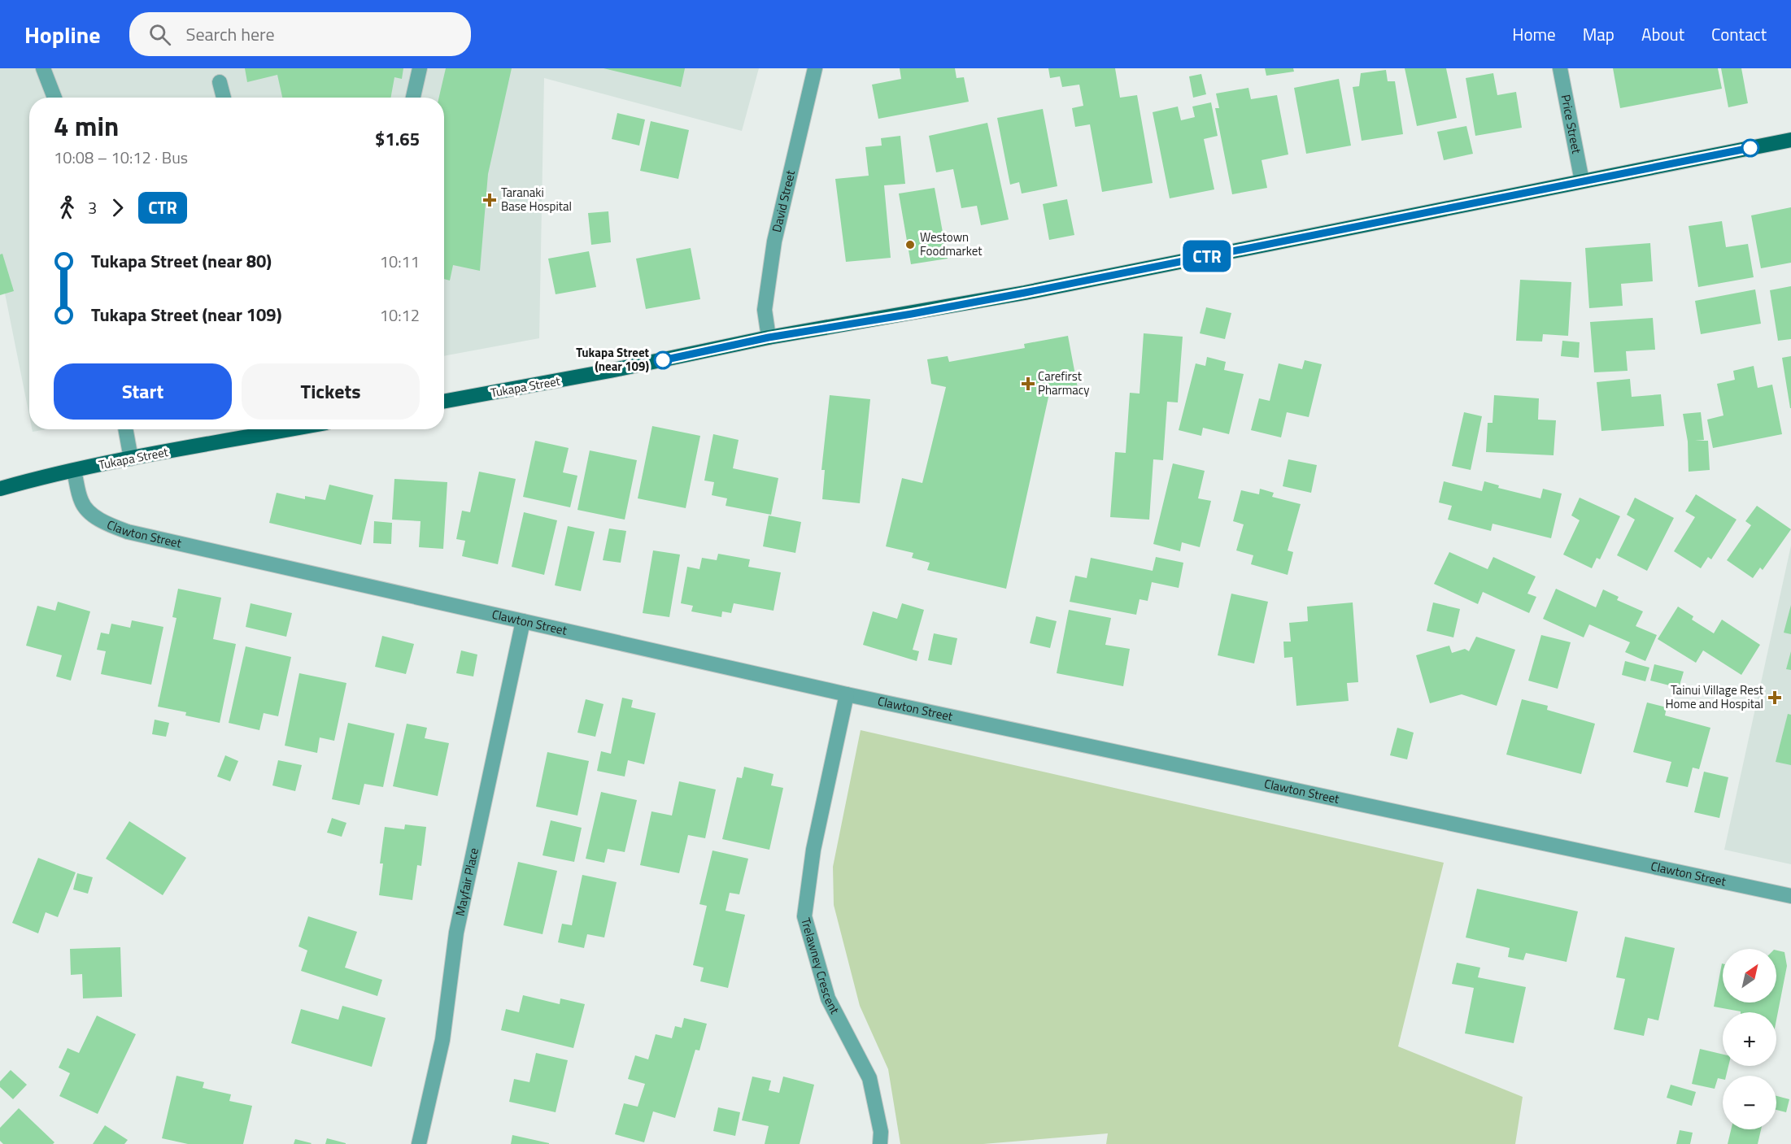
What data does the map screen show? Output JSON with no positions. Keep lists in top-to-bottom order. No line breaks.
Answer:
{"streets":{"main road":["Tukapa Street"],"street":["Price Street","David Street","Clawton Street","Mayfair Place","Trelawney Crescent"]},"crossings":[["Price Street","Tukapa Street"],["David Street","Tukapa Street"],["Tukapa Street","Clawton Street"],["Clawton Street","Mayfair Place"],["Clawton Street","Trelawney Crescent"]],"places":{"health":["Taranaki Base Hospital","Carefirst Pharmacy","Tainui Village Rest Home and Hospital"],"other":["Westown Foodmarket","Tukapa Street (near 109)"]},"lines":["bus line CTR"],"north":"top right","page":{"header":"Hopline","search":"Search here","nav":["Home","Map","About","Contact"],"on_map":"CTR","heading":["4 min","10:08 – 10:12 · Bus","$1.65"],"legs":["3","CTR"],"list":[{"name":"Tukapa Street (near 80)","value":"10:11"},{"name":"Tukapa Street (near 109)","value":"10:12"}],"buttons":["Start","Tickets"],"map_buttons":["+","−"]}}
